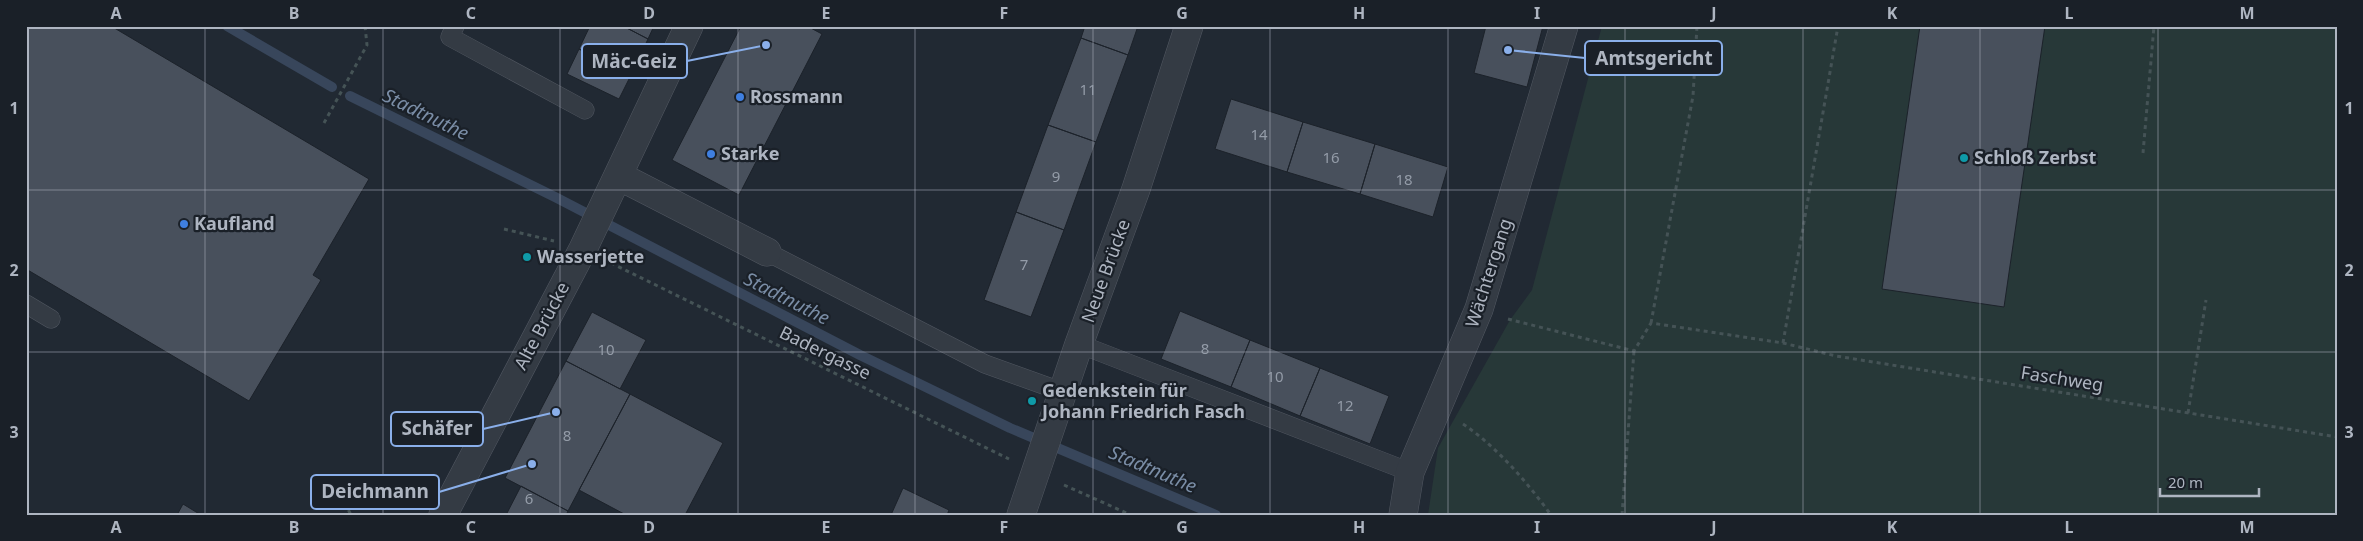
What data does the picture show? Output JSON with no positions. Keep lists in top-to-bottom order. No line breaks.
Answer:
{"streets":{"street":["Neue Brücke","Wächtergang","Alte Brücke"],"path":["Badergasse","Faschweg"]},"crossings":[["Neue Brücke","Badergasse"],["Alte Brücke","Badergasse"]],"water":["Stadtnuthe"],"places":["Mäc-Geiz","Amtsgericht","Rossmann","Starke","Schloß Zerbst","Kaufland","Wasserjette","Gedenkstein für Johann Friedrich Fasch","Schäfer","Deichmann"],"house_numbers":["11","14","16","9","18","7","8","10","10","12","8","6"],"scale_bar":"20 m","grid":{"columns":["A","B","C","D","E","F","G","H","I","J","K","L","M"],"rows":["1","2","3"]}}
